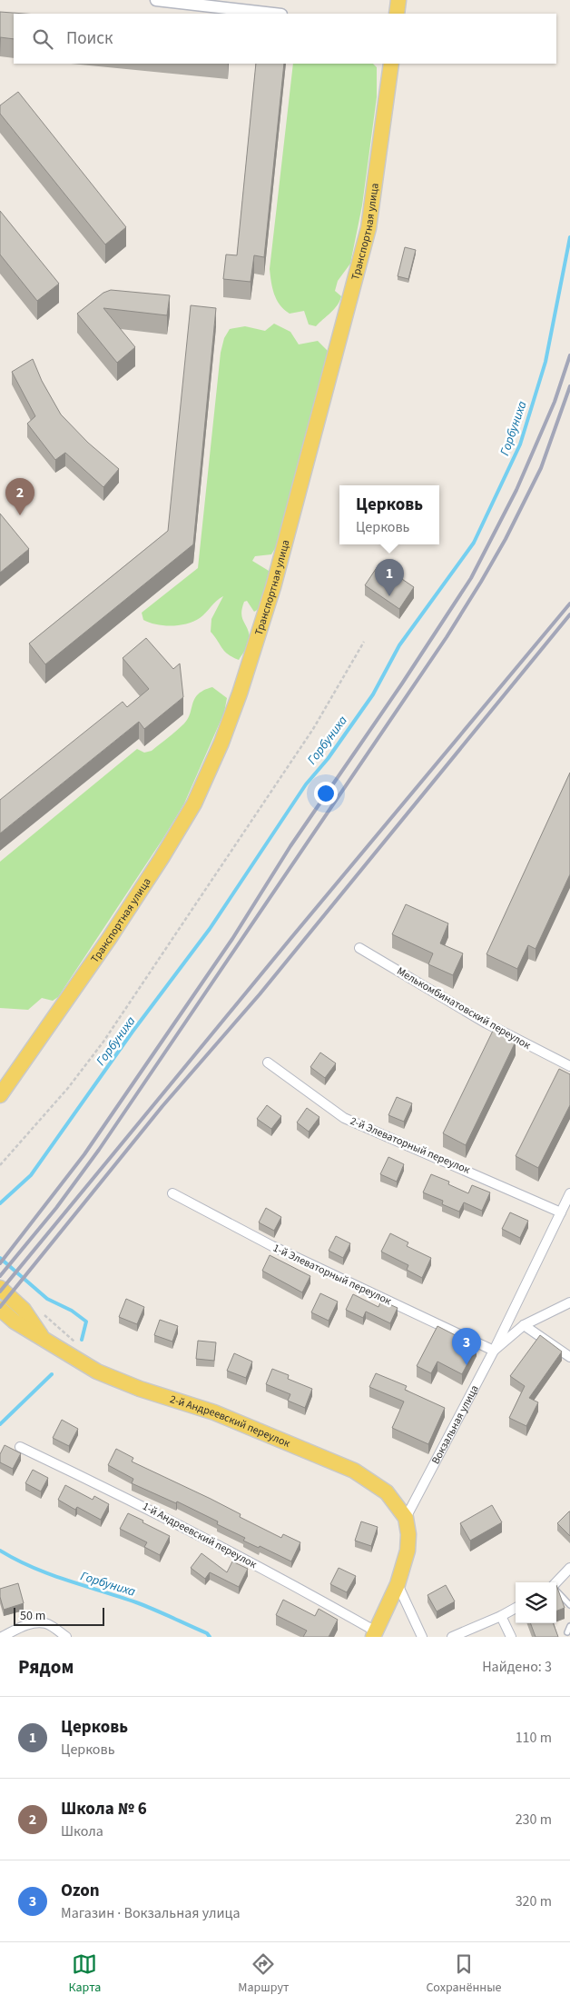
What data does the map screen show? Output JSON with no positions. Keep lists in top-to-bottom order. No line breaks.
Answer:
{"streets":{"main road":["Транспортная улица","2-й Андреевский переулок"],"street":["Мелькомбинатовский переулок","2-й Элеваторный переулок","1-й Элеваторный переулок","Вокзальная улица","1-й Андреевский переулок"]},"crossings":[["2-й Элеваторный переулок","Вокзальная улица"],["1-й Элеваторный переулок","Вокзальная улица"],["2-й Андреевский переулок","Вокзальная улица"]],"water":["Горбуниха"],"scale_bar":"50 m","page":{"search":"Поиск","pins":["2","1","3"],"popup":["Церковь","Церковь"],"scale":"50 m","heading":["Рядом","Найдено: 3"],"list":[{"mark":"1","name":"Церковь","note":"Церковь","value":"110 m"},{"mark":"2","name":"Школа № 6","note":"Школа","value":"230 m"},{"mark":"3","name":"Ozon","note":"Магазин · Вокзальная улица","value":"320 m"}],"nav":["Карта","Маршрут","Сохранённые"]}}
